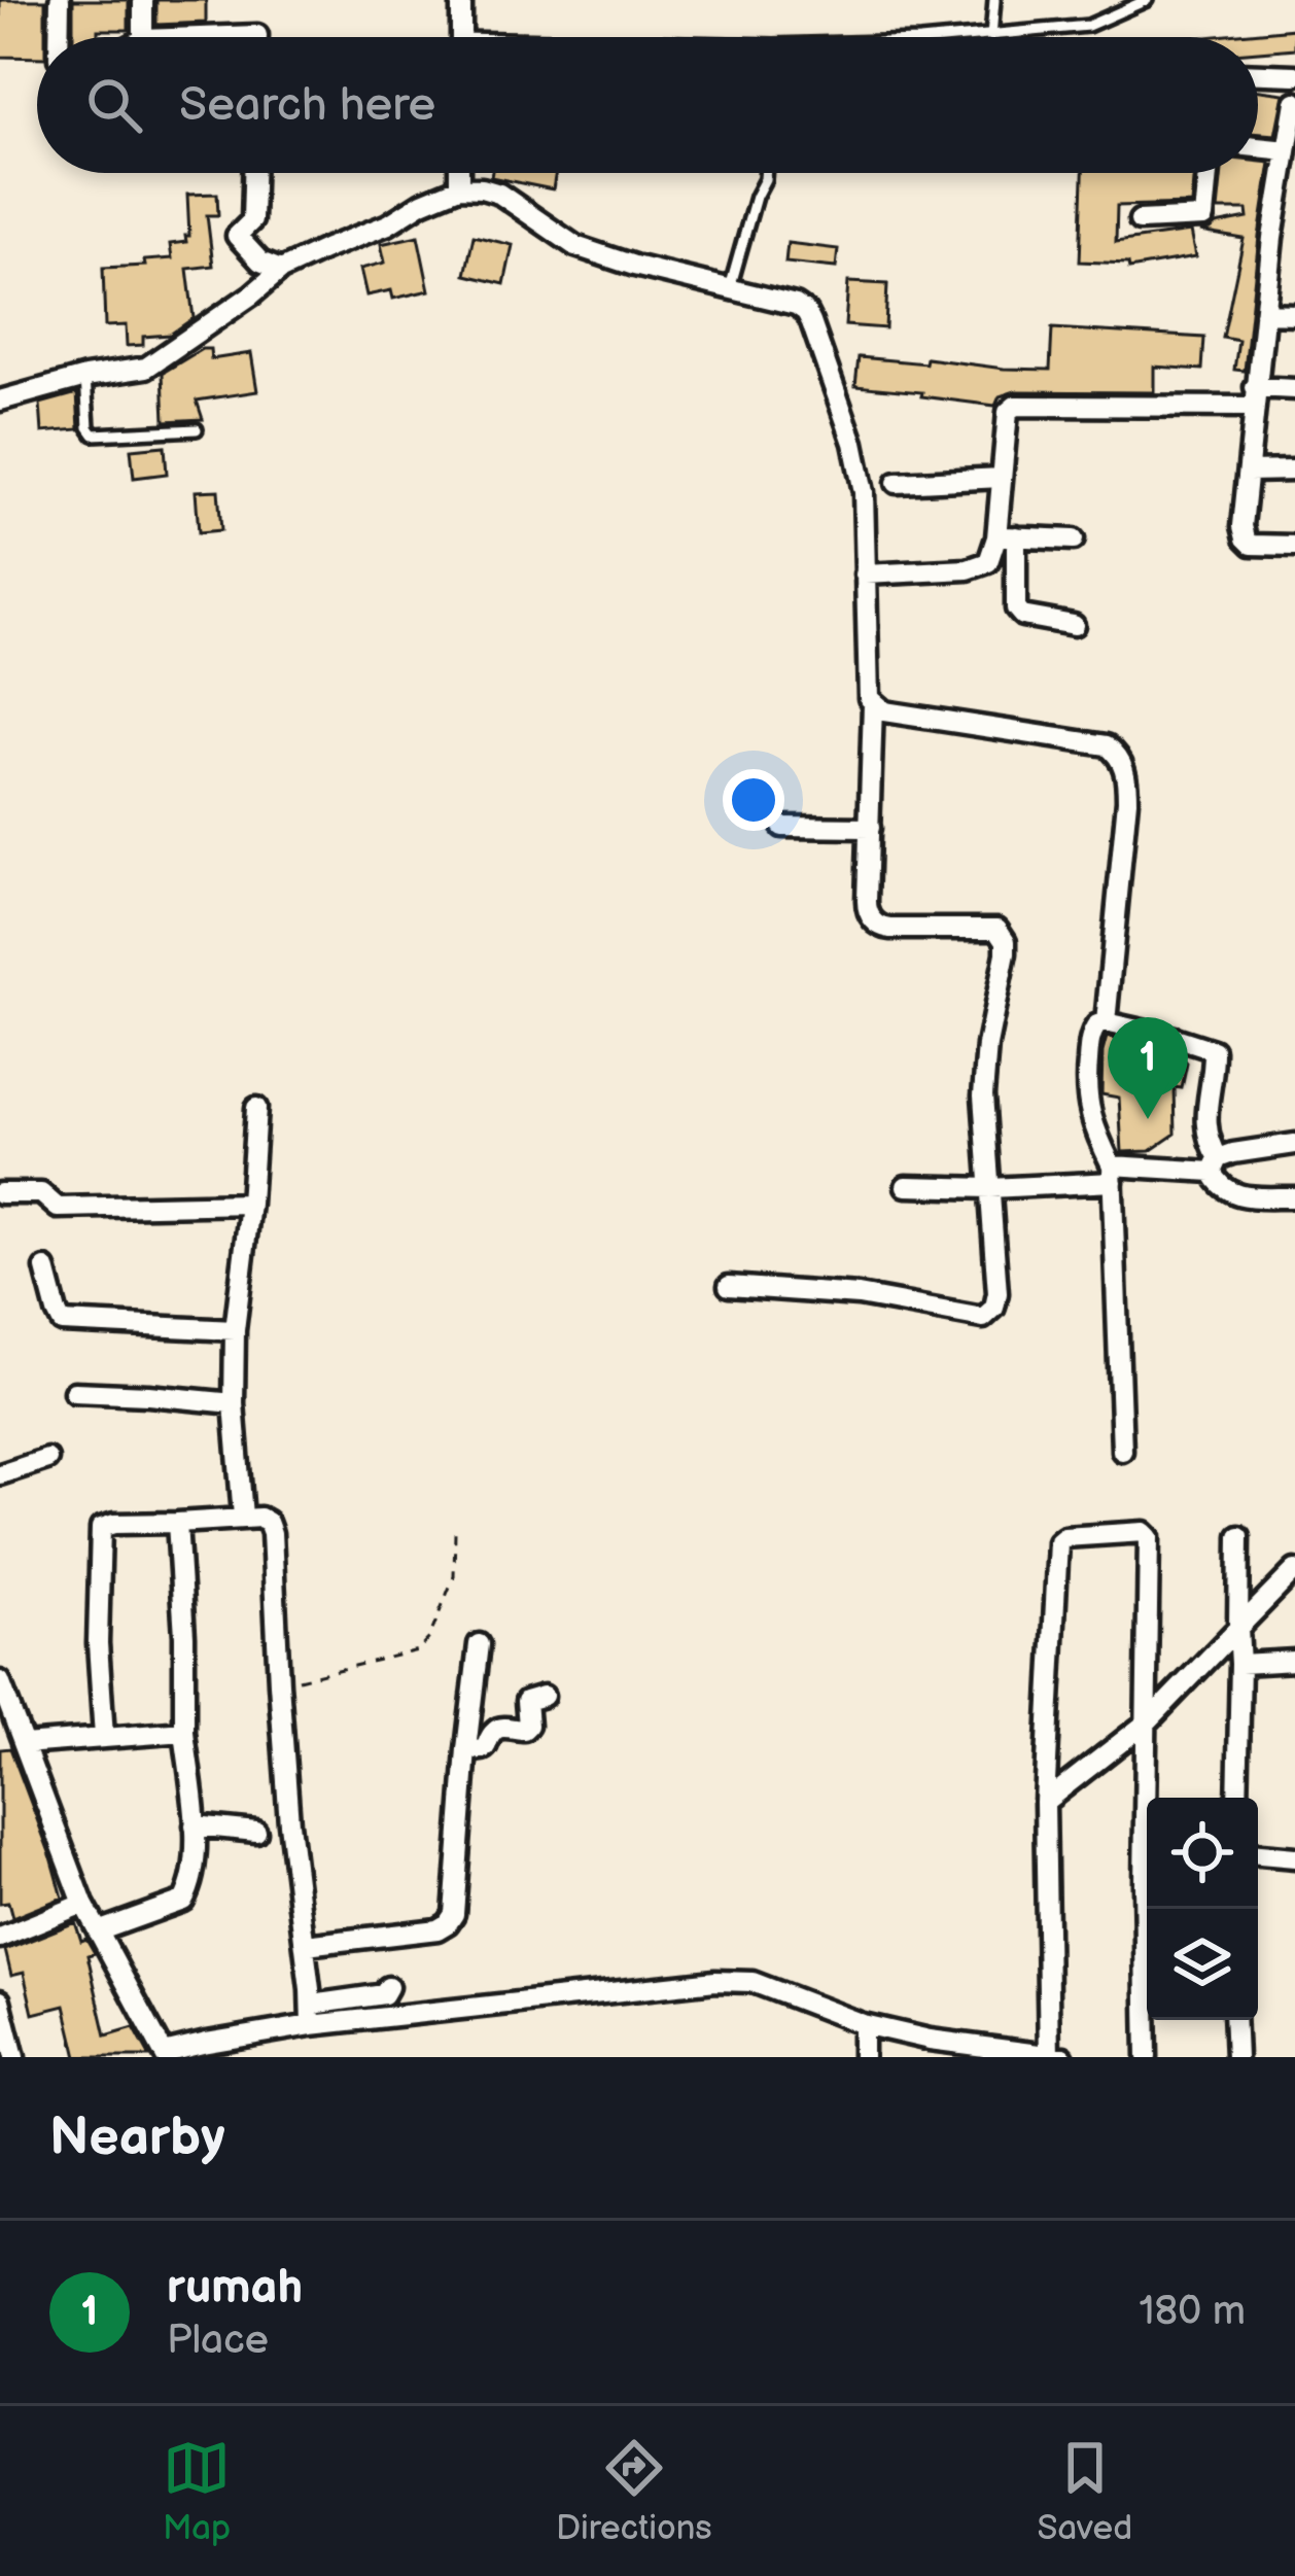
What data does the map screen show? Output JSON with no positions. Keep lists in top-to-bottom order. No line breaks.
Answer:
{"page":{"search":"Search here","pins":"1","heading":"Nearby","list":[{"mark":"1","name":"rumah","note":"Place","value":"180 m"}],"nav":["Map","Directions","Saved"]}}
